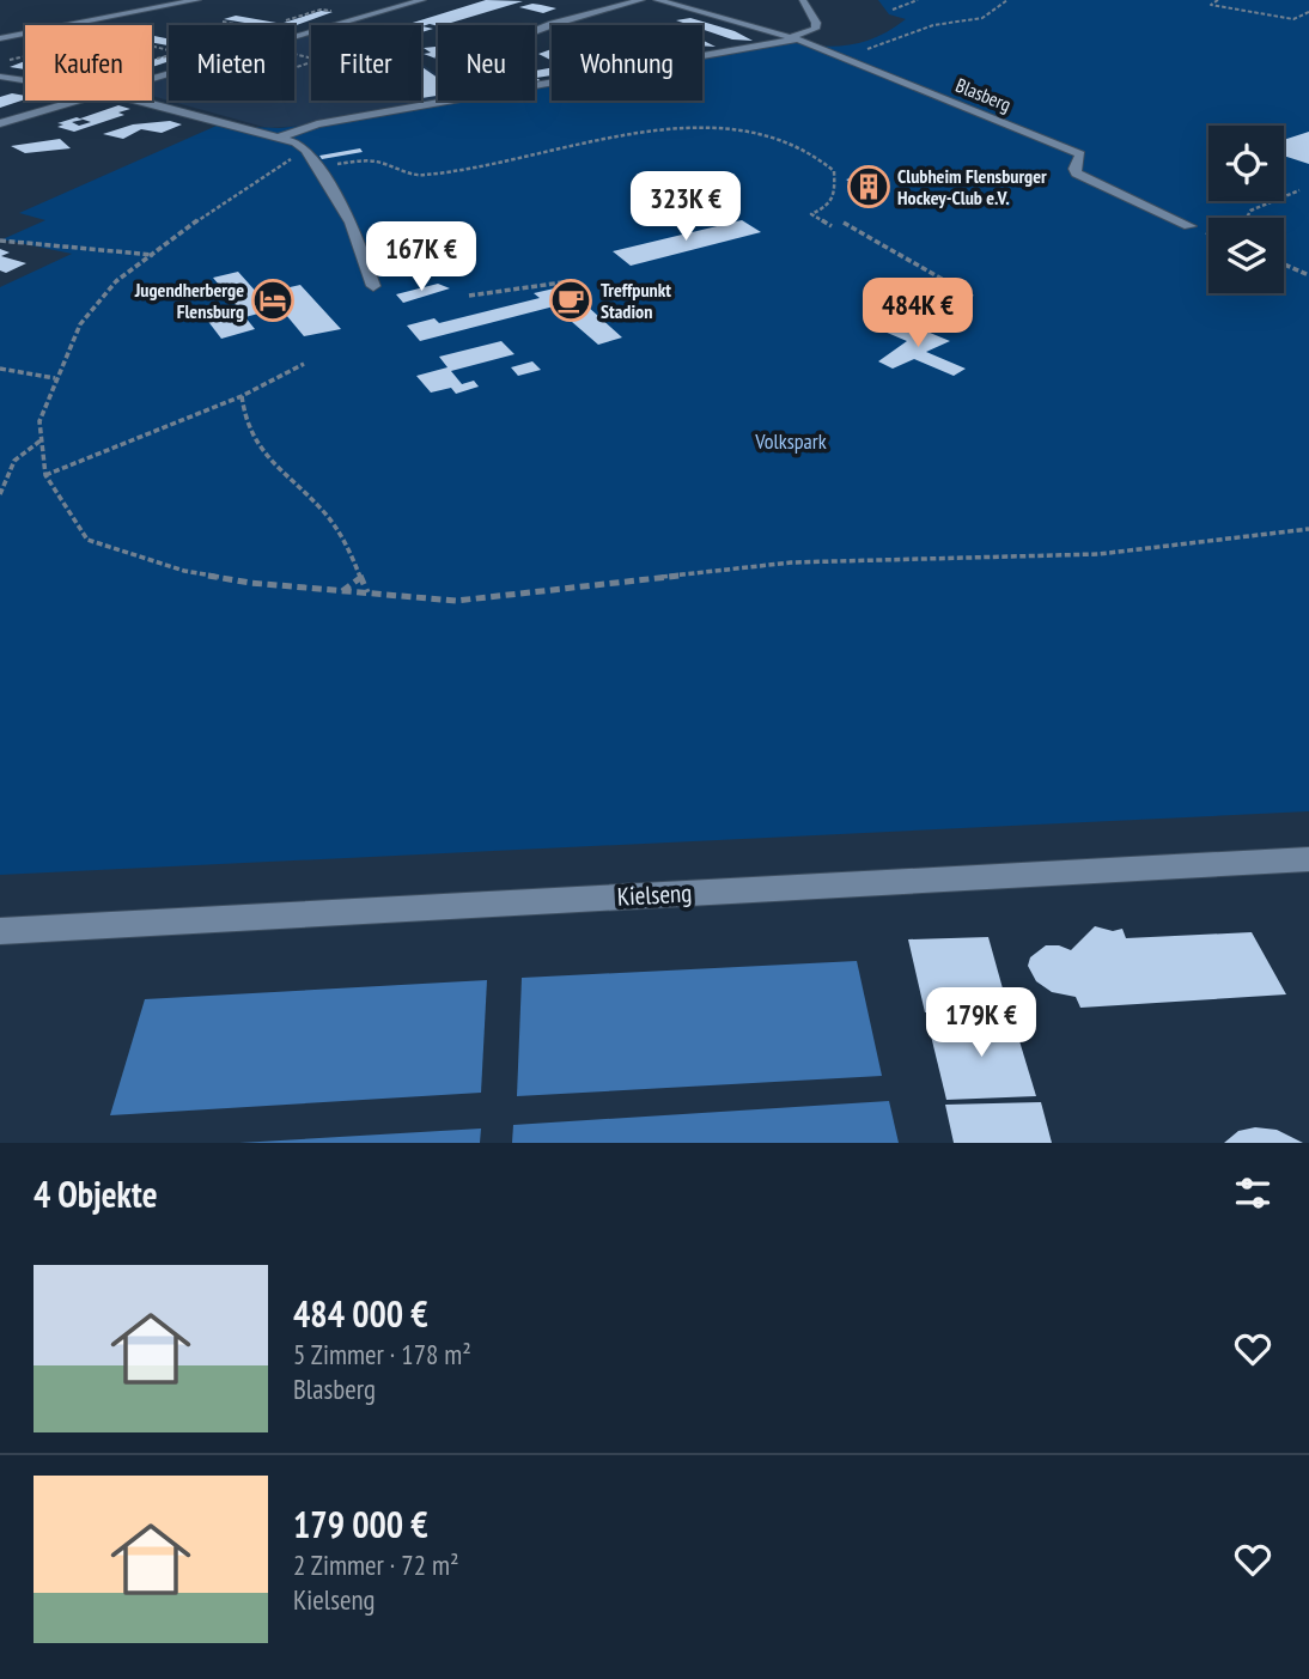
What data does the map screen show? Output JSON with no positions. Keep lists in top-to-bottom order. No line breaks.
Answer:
{"streets":{"street":["Blasberg","Kielseng"]},"parks":["Volkspark"],"places":{"building":["Clubheim Flensburger Hockey-Club e.V."],"hotel":["Jugendherberge Flensburg"],"cafe":["Treffpunkt Stadion"]},"page":{"chip":["Kaufen","Mieten","Filter","Neu","Wohnung"],"price":["323K €","167K €","484K €","179K €"],"heading":"4 Objekte","list":[{"name":"484 000 €","note":"5 Zimmer · 178 m² · Blasberg"},{"name":"179 000 €","note":"2 Zimmer · 72 m² · Kielseng"}]}}
